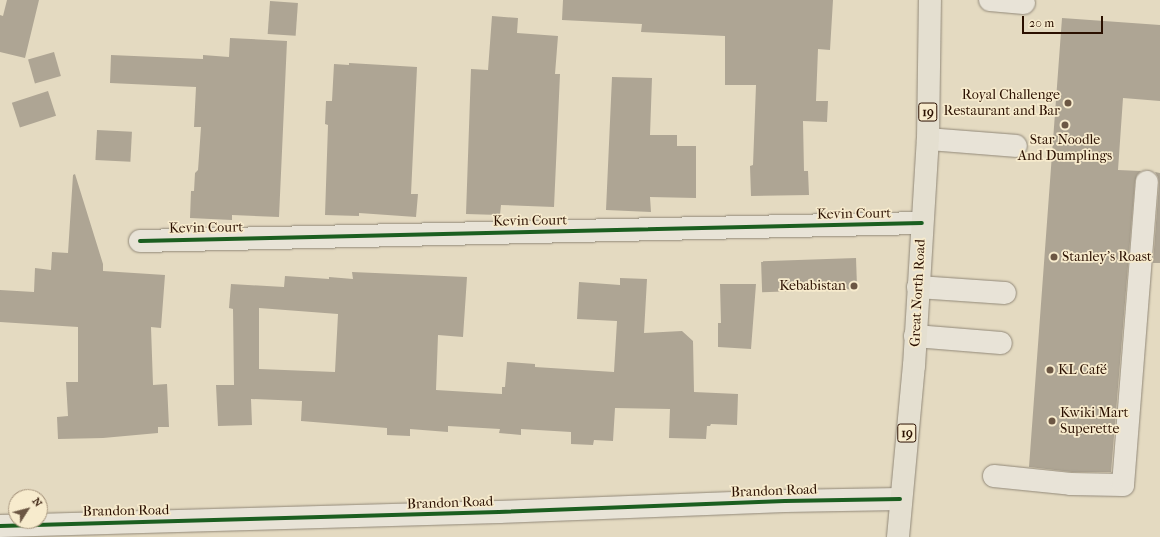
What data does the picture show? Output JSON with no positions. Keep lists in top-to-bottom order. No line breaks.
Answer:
{"streets":{"main road":["19","Great North Road"],"street":["Kevin Court","Brandon Road"]},"crossings":[["Kevin Court","Great North Road"],["Great North Road","Brandon Road"]],"places":["Royal Challenge Restaurant and Bar","Star Noodle And Dumplings","Stanley's Roast","Kebabistan","KL Café","Kwiki Mart Superette"],"scale_bar":"20 m","north":"top right"}
